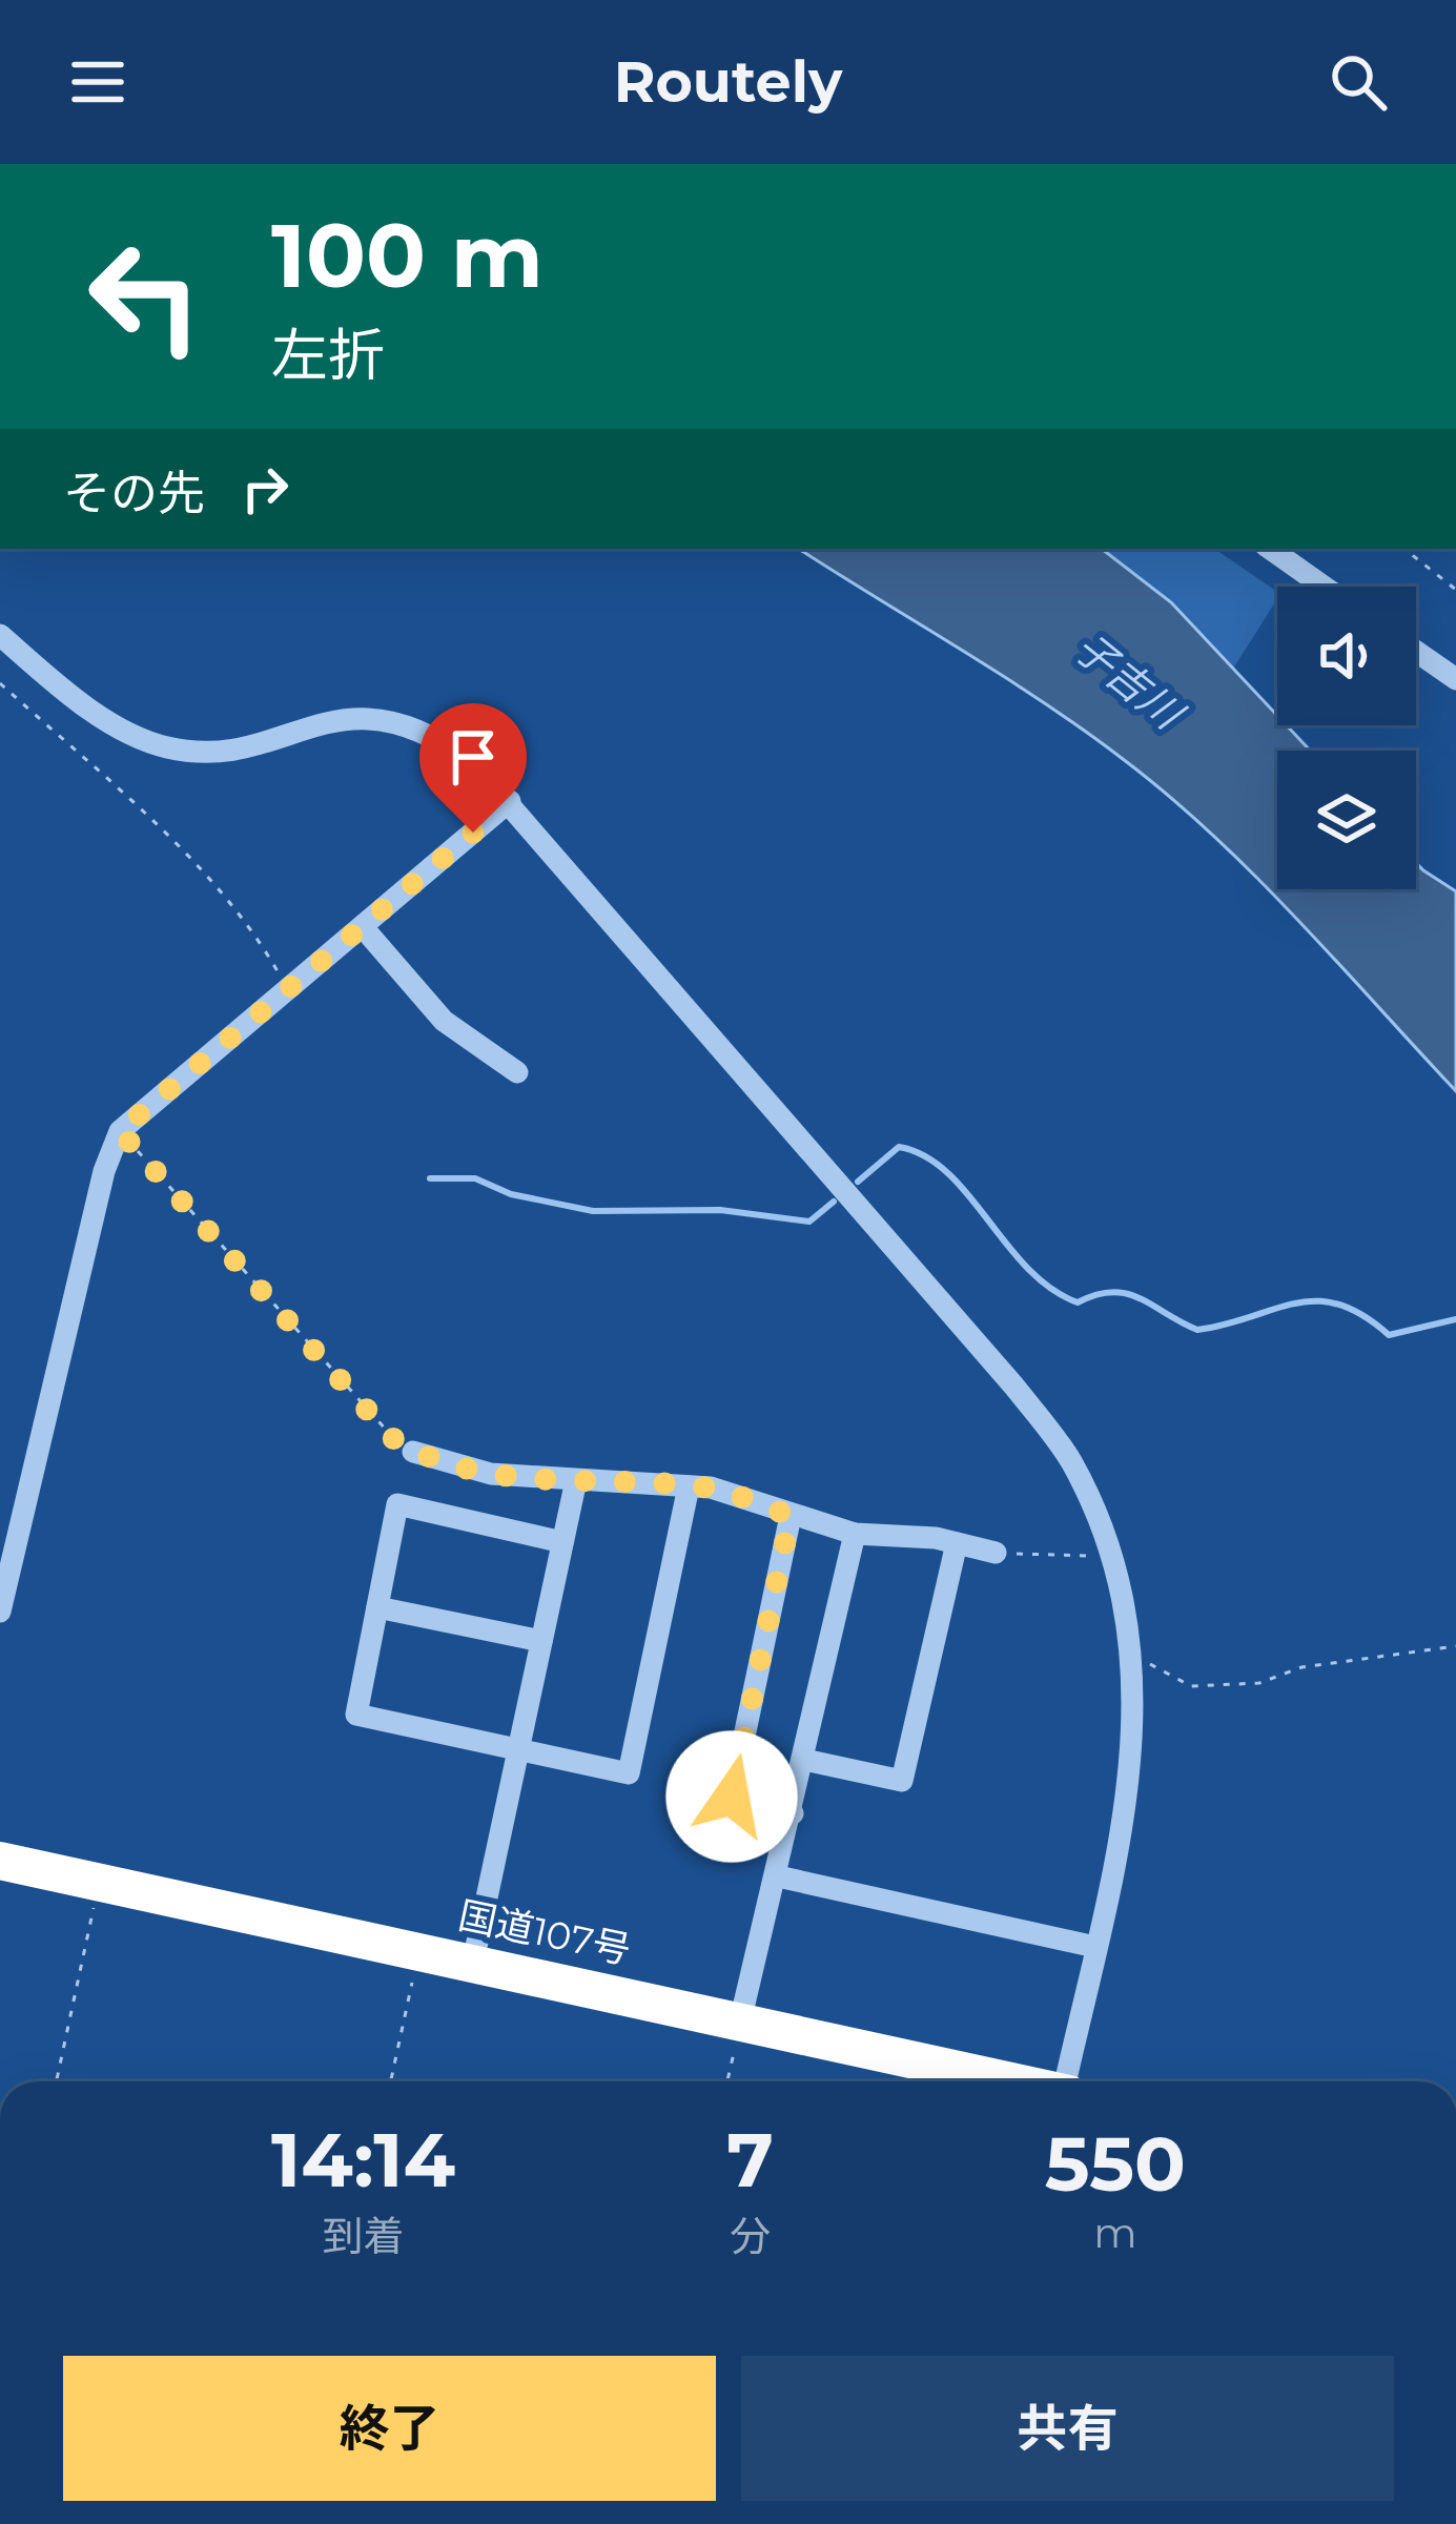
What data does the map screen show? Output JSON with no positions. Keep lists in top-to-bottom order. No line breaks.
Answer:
{"streets":{"highway":["国道107号"]},"water":["子吉川"],"page":{"header":"Routely","turn":["100 m","左折"],"then":"その先","eta":["14:14","到着","7","分","550","m"],"buttons":["終了","共有"]}}
